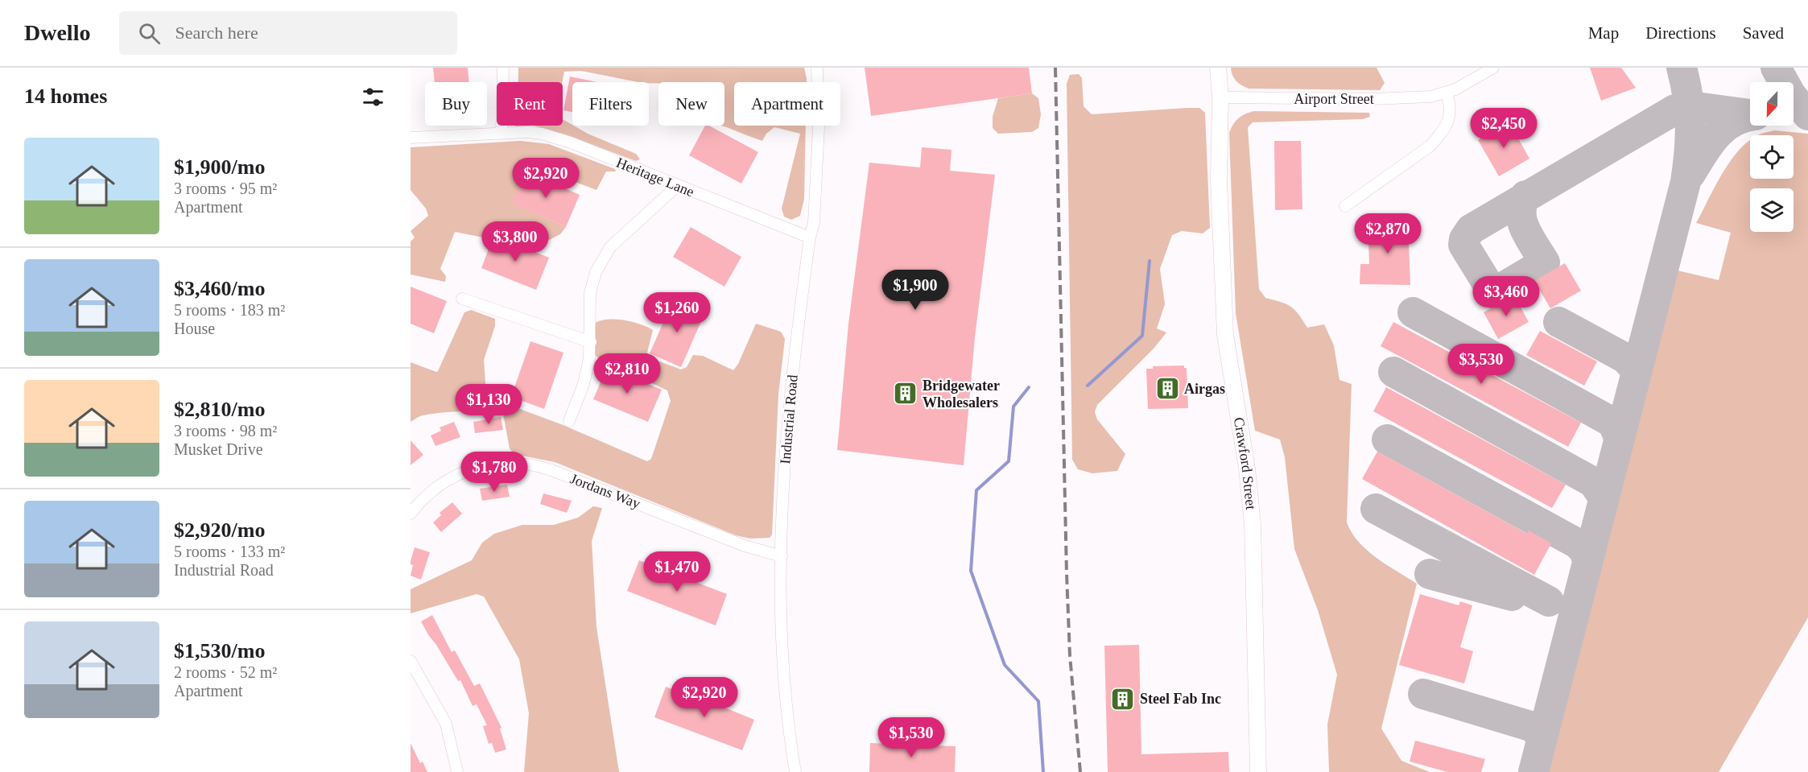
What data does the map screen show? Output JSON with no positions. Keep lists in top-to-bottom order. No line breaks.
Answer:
{"streets":{"main road":["Crawford Street"],"street":["Airport Street","Heritage Lane","Industrial Road","Jordans Way"]},"crossings":[["Airport Street","Crawford Street"],["Heritage Lane","Industrial Road"],["Industrial Road","Jordans Way"]],"places":{"building":["Airgas","Bridgewater Wholesalers","Steel Fab Inc"]},"north":"bottom","page":{"header":"Dwello","search":"Search here","nav":["Map","Directions","Saved"],"heading":"14 homes","chip":["Buy","Rent","Filters","New","Apartment"],"price":["$2,450","$2,920","$2,870","$3,800","$1,900","$3,460","$1,260","$3,530","$2,810","$1,130","$1,780","$1,470","$2,920","$1,530"],"list":[{"name":"$1,900/mo","note":"3 rooms · 95 m² · Apartment"},{"name":"$3,460/mo","note":"5 rooms · 183 m² · House"},{"name":"$2,810/mo","note":"3 rooms · 98 m² · Musket Drive"},{"name":"$2,920/mo","note":"5 rooms · 133 m² · Industrial Road"},{"name":"$1,530/mo","note":"2 rooms · 52 m² · Apartment"}]}}
